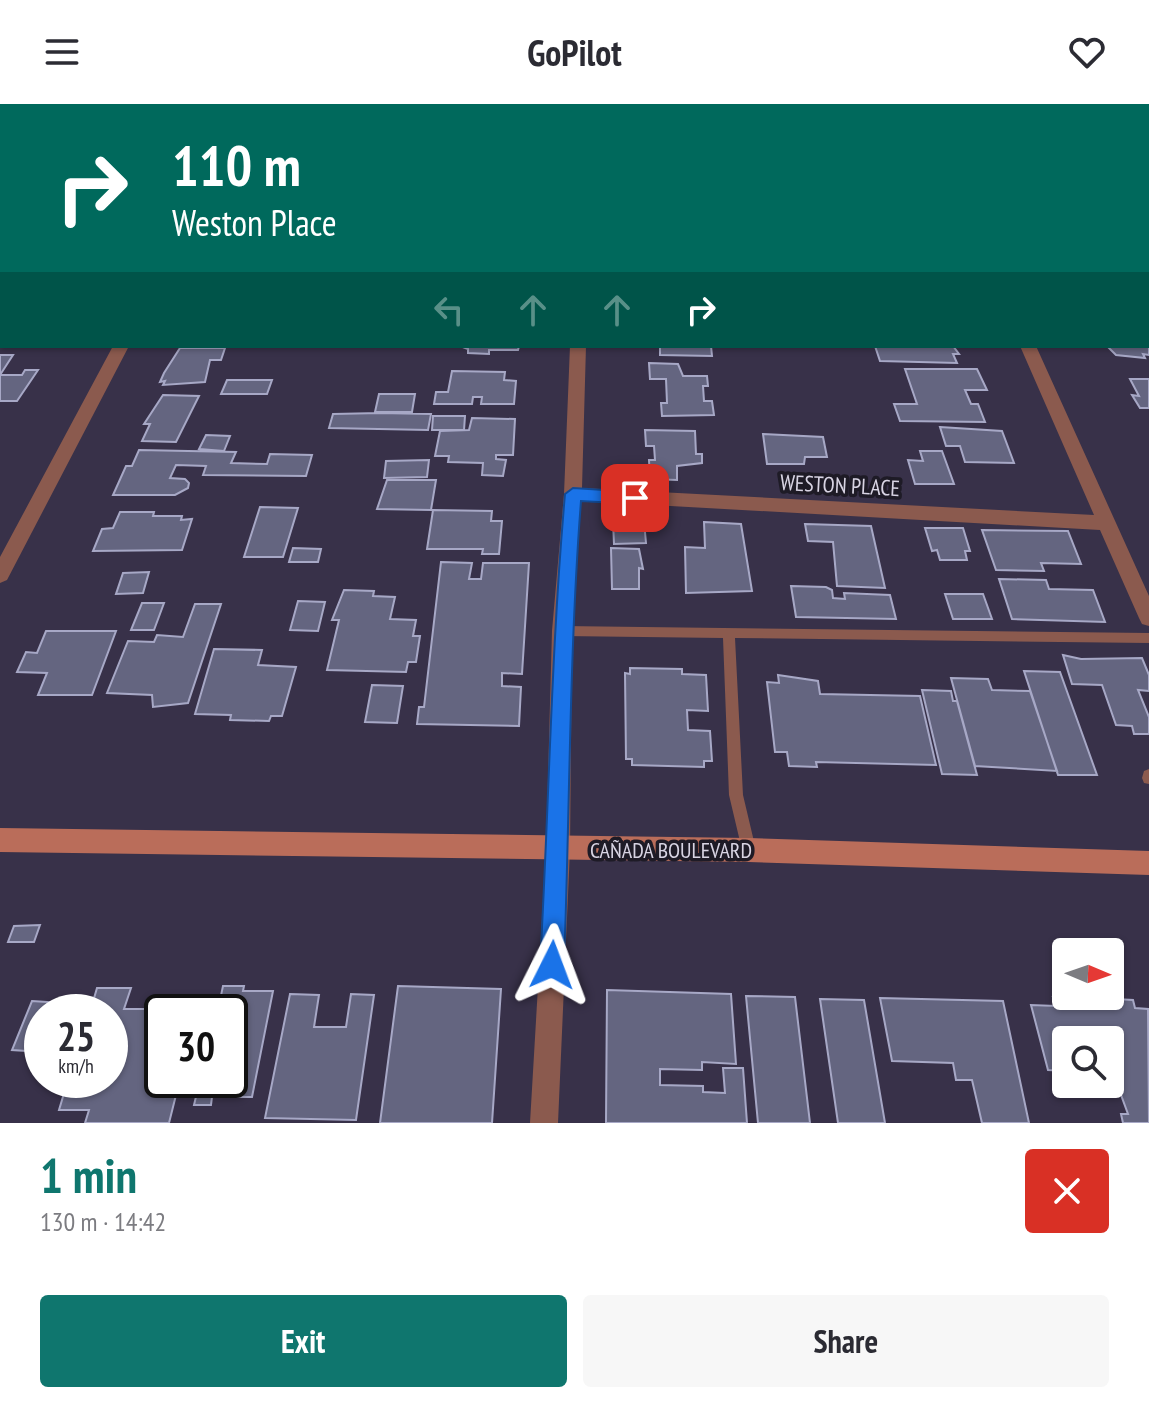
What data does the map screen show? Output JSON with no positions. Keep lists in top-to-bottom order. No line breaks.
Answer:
{"streets":{"main road":["CAÑADA BOULEVARD"],"street":["WESTON PLACE"]},"north":"right","page":{"header":"GoPilot","turn":["110 m","Weston Place"],"speed":"25 km/h","limit":"30","heading":["1 min","130 m · 14:42"],"buttons":["Exit","Share"]}}
